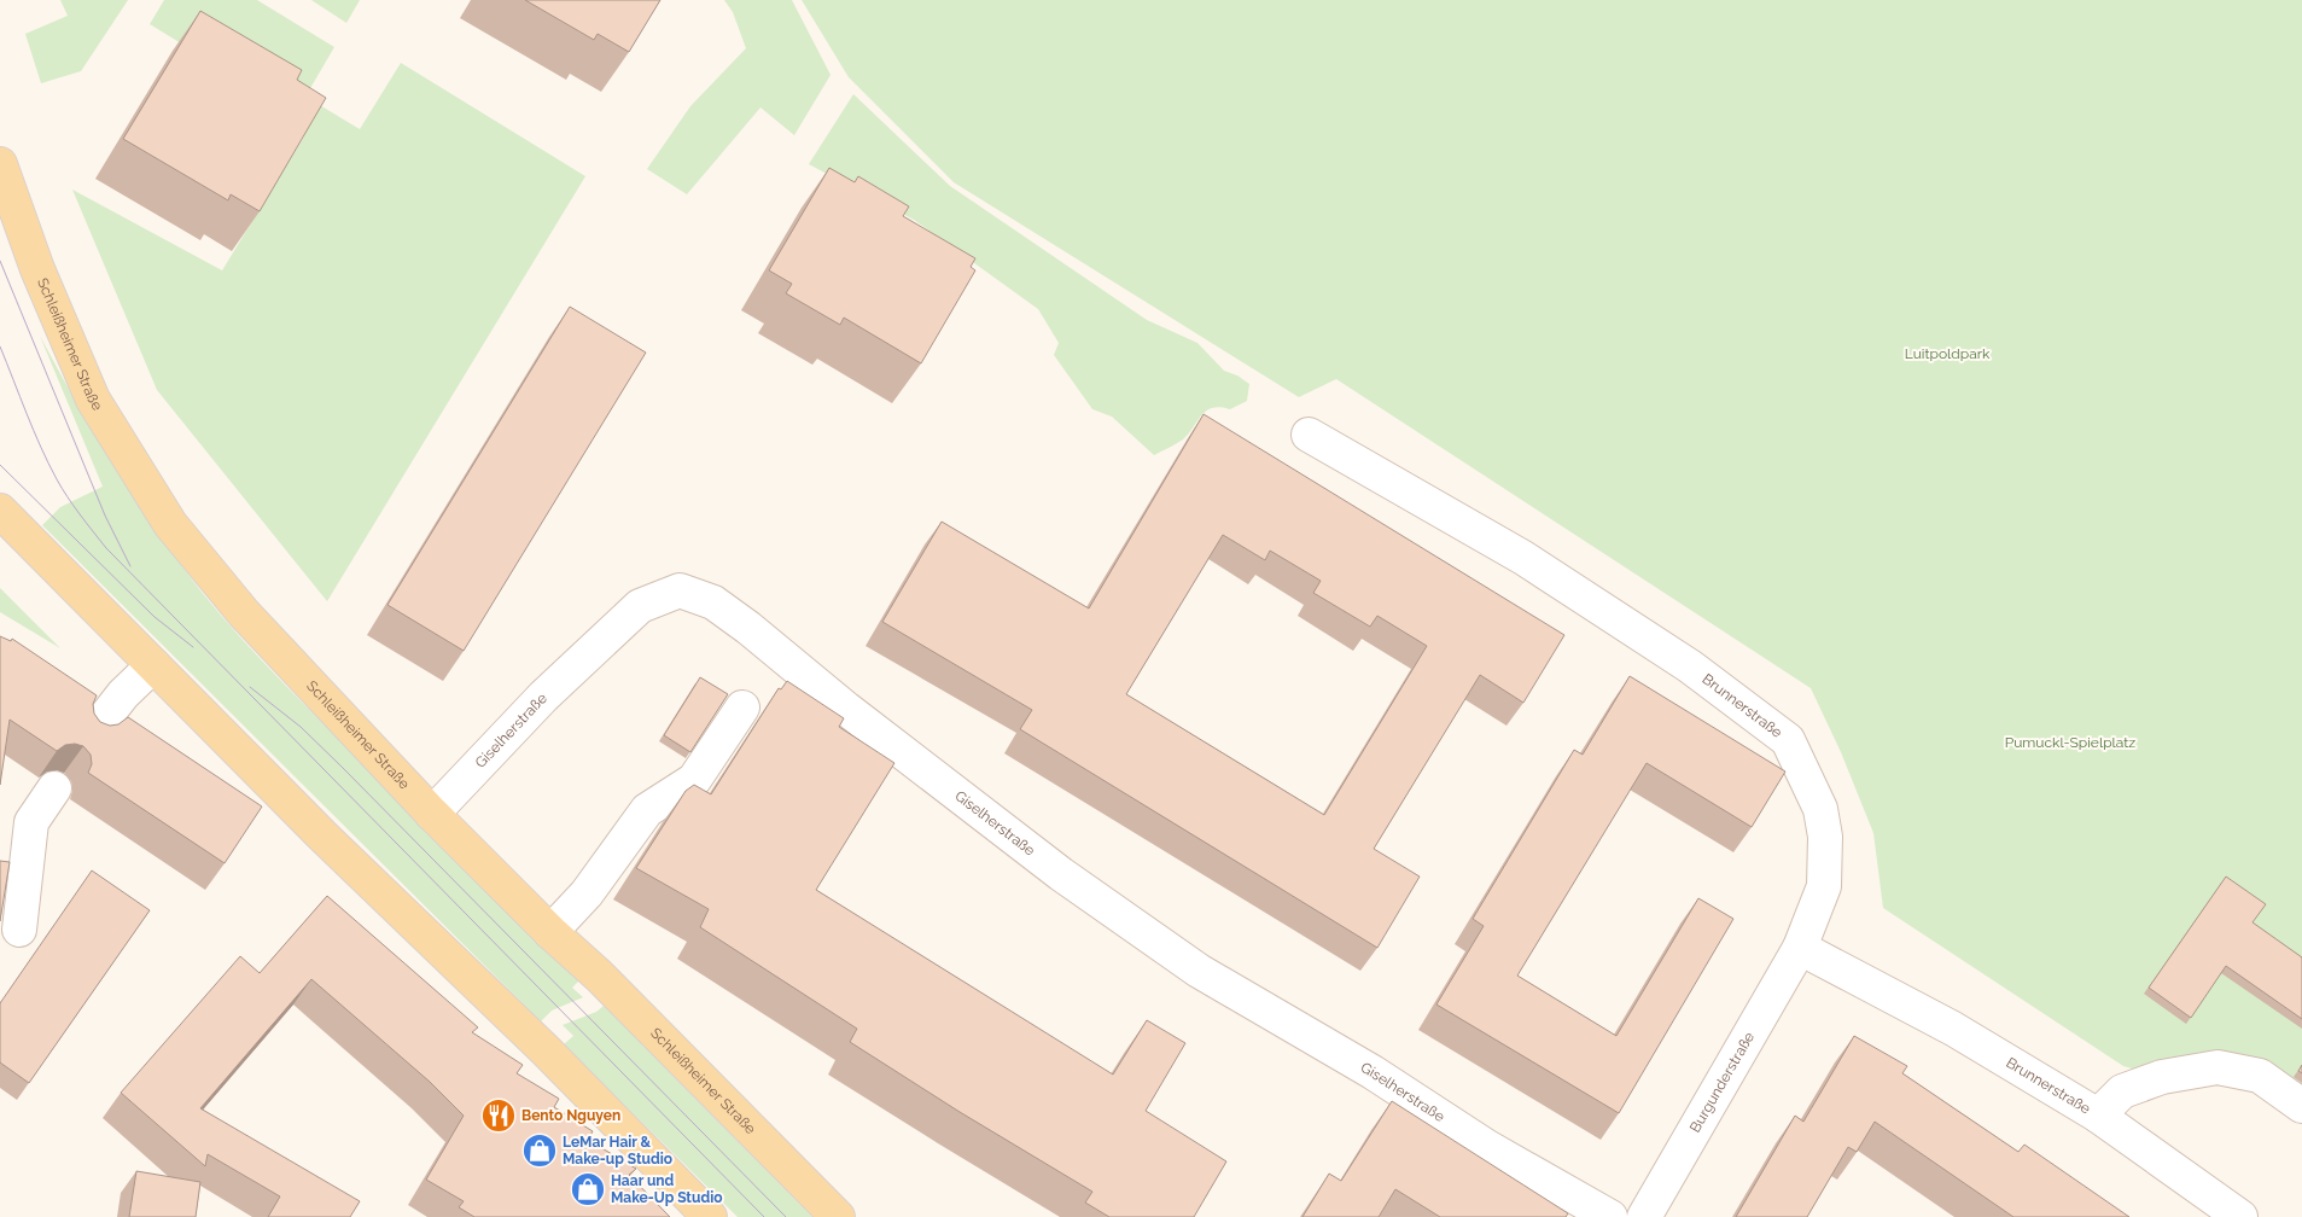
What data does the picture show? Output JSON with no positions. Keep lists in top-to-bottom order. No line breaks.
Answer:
{"streets":{"main road":["Schleißheimer Straße"],"street":["Brunnerstraße","Giselherstraße","Burgunderstraße"]},"crossings":[["Schleißheimer Straße","Giselherstraße"],["Brunnerstraße","Burgunderstraße"]],"parks":["Luitpoldpark","Pumuckl-Spielplatz"],"places":{"restaurant":["Bento Nguyen"],"shop":["LeMar Hair & Make-up Studio","Haar und Make-Up Studio"]}}
